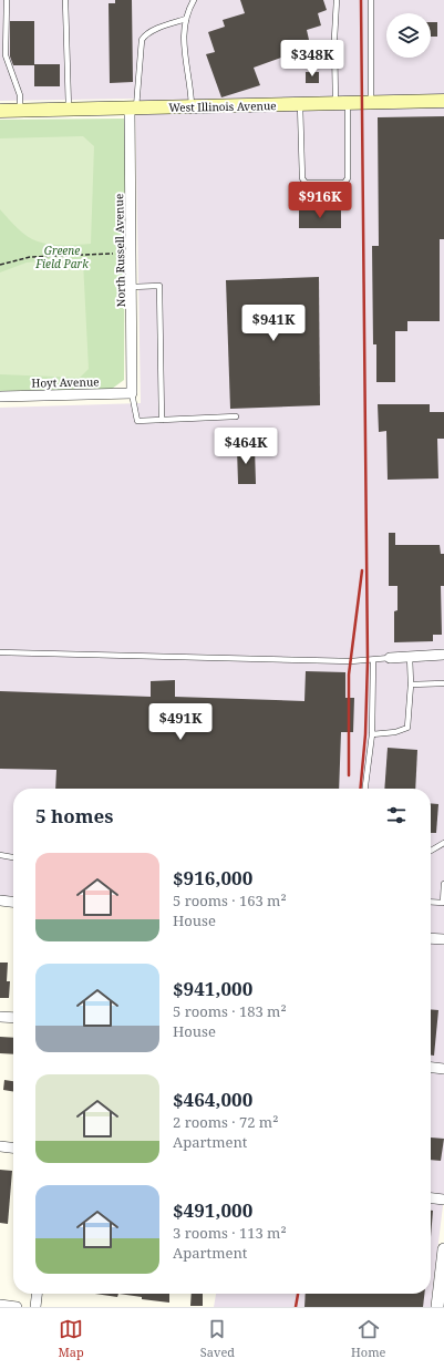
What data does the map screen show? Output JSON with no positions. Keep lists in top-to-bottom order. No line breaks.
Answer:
{"streets":{"main road":["West Illinois Avenue"],"street":["North Russell Avenue","Hoyt Avenue"]},"crossings":[["West Illinois Avenue","North Russell Avenue"],["North Russell Avenue","Hoyt Avenue"]],"parks":["Greene Field Park"],"page":{"price":["$348K","$916K","$941K","$464K","$491K"],"heading":"5 homes","list":[{"name":"$916,000","note":"5 rooms · 163 m² · House"},{"name":"$941,000","note":"5 rooms · 183 m² · House"},{"name":"$464,000","note":"2 rooms · 72 m² · Apartment"},{"name":"$491,000","note":"3 rooms · 113 m² · Apartment"}],"tabs":["Map","Saved","Home"]}}
